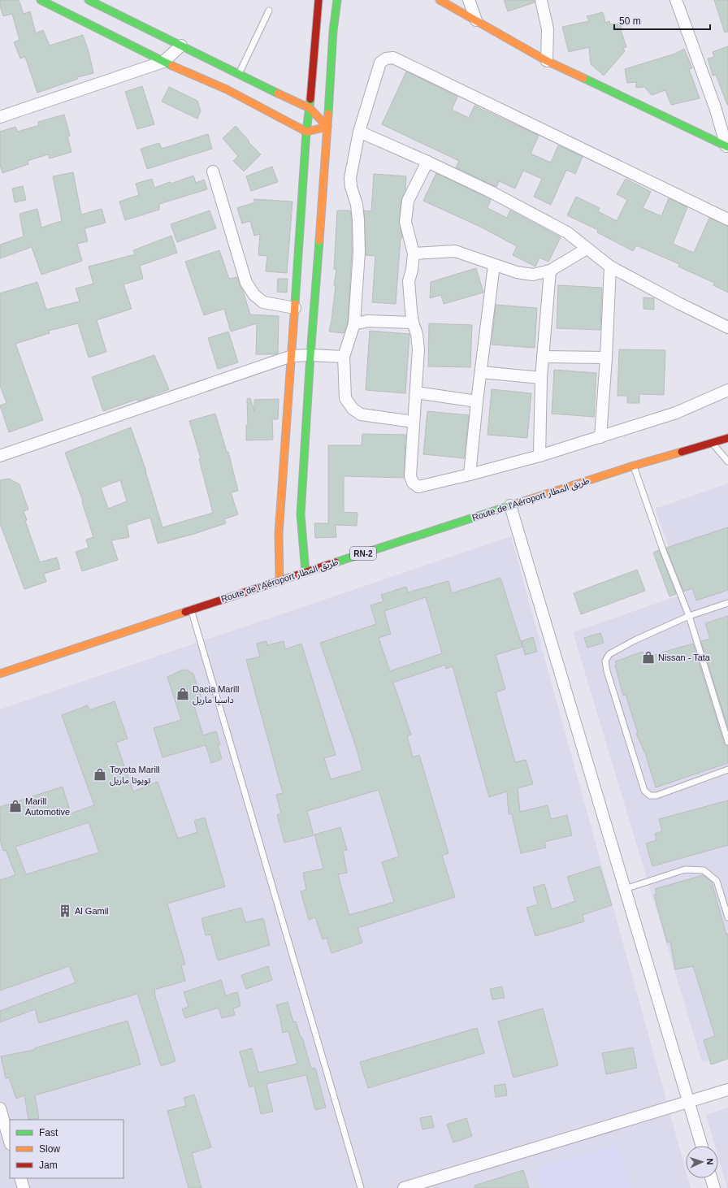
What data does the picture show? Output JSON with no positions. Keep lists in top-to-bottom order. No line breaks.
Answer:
{"streets":{"main road":["Route de l'Aéroport طريق المطار","RN-2"]},"places":{"shop":["Nissan - Tata","Dacia Marill داسيا ماريل","Toyota Marill تويوتا ماريل","Marill Automotive"],"building":["Al Gamil"]},"legend":["Fast","Slow","Jam"],"scale_bar":"50 m","north":"right"}
